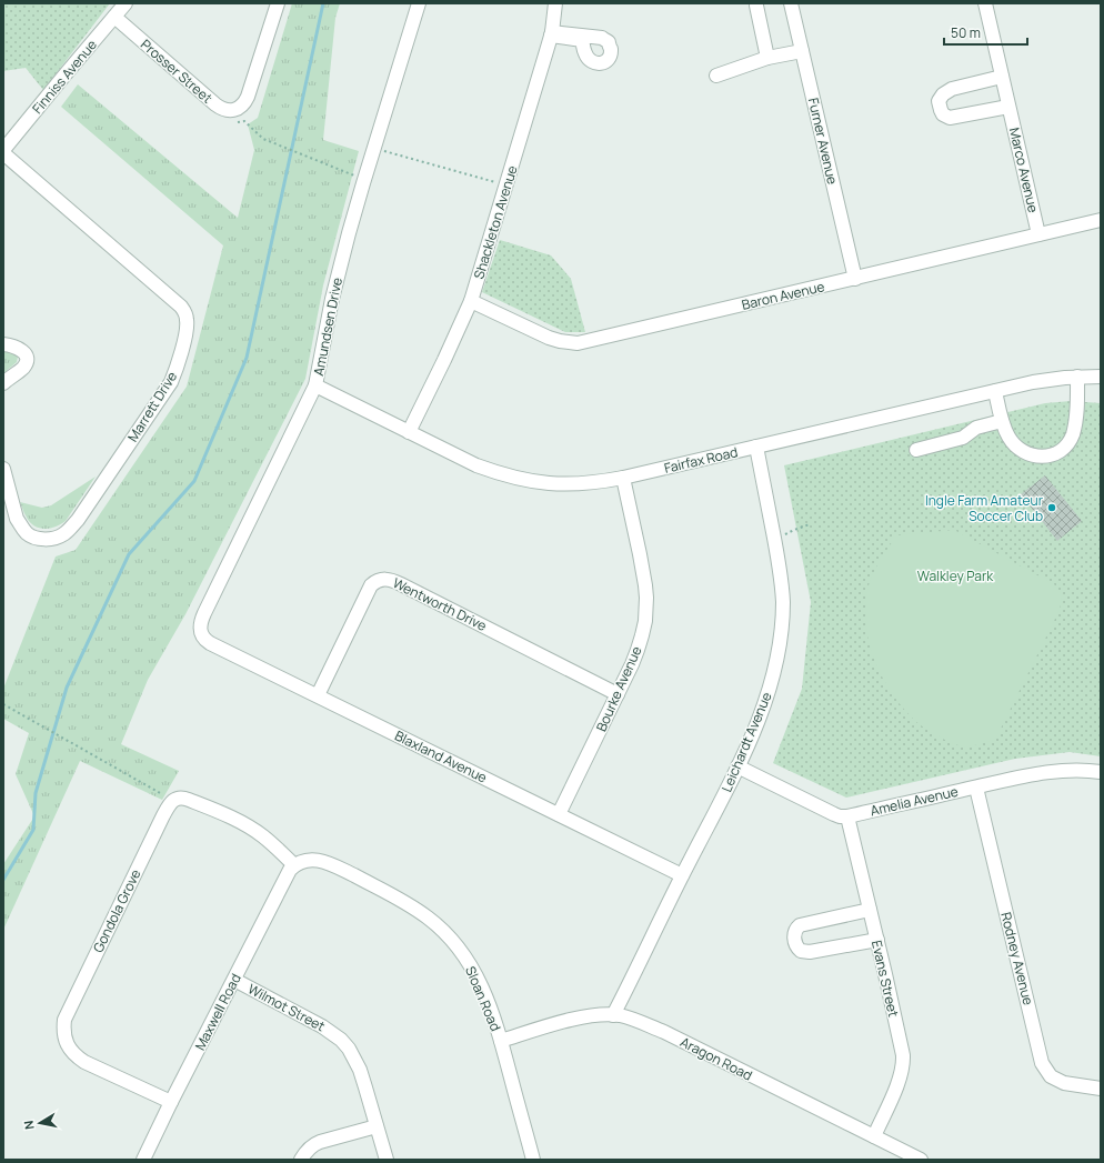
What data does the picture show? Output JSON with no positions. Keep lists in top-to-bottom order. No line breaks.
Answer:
{"streets":{"street":["Prosser Street","Finniss Avenue","Furner Avenue","Marco Avenue","Shackleton Avenue","Baron Avenue","Amundsen Drive","Marrett Drive","Fairfax Road","Wentworth Drive","Bourke Avenue","Leichardt Avenue","Blaxland Avenue","Amelia Avenue","Gondola Grove","Rodney Avenue","Evans Street","Sloan Road","Wilmot Street","Maxwell Road","Aragon Road"]},"crossings":[["Prosser Street","Finniss Avenue"],["Finniss Avenue","Marrett Drive"],["Furner Avenue","Baron Avenue"],["Marco Avenue","Baron Avenue"],["Shackleton Avenue","Baron Avenue"],["Shackleton Avenue","Fairfax Road"],["Amundsen Drive","Fairfax Road"],["Amundsen Drive","Blaxland Avenue"],["Fairfax Road","Bourke Avenue"],["Fairfax Road","Leichardt Avenue"],["Wentworth Drive","Bourke Avenue"],["Wentworth Drive","Blaxland Avenue"],["Bourke Avenue","Blaxland Avenue"],["Leichardt Avenue","Blaxland Avenue"],["Leichardt Avenue","Amelia Avenue"],["Leichardt Avenue","Aragon Road"],["Amelia Avenue","Rodney Avenue"],["Amelia Avenue","Evans Street"],["Gondola Grove","Maxwell Road"],["Evans Street","Aragon Road"],["Sloan Road","Maxwell Road"],["Sloan Road","Aragon Road"],["Wilmot Street","Maxwell Road"]],"parks":["Walkley Park"],"places":["Ingle Farm Amateur Soccer Club"],"scale_bar":"50 m","north":"left"}
